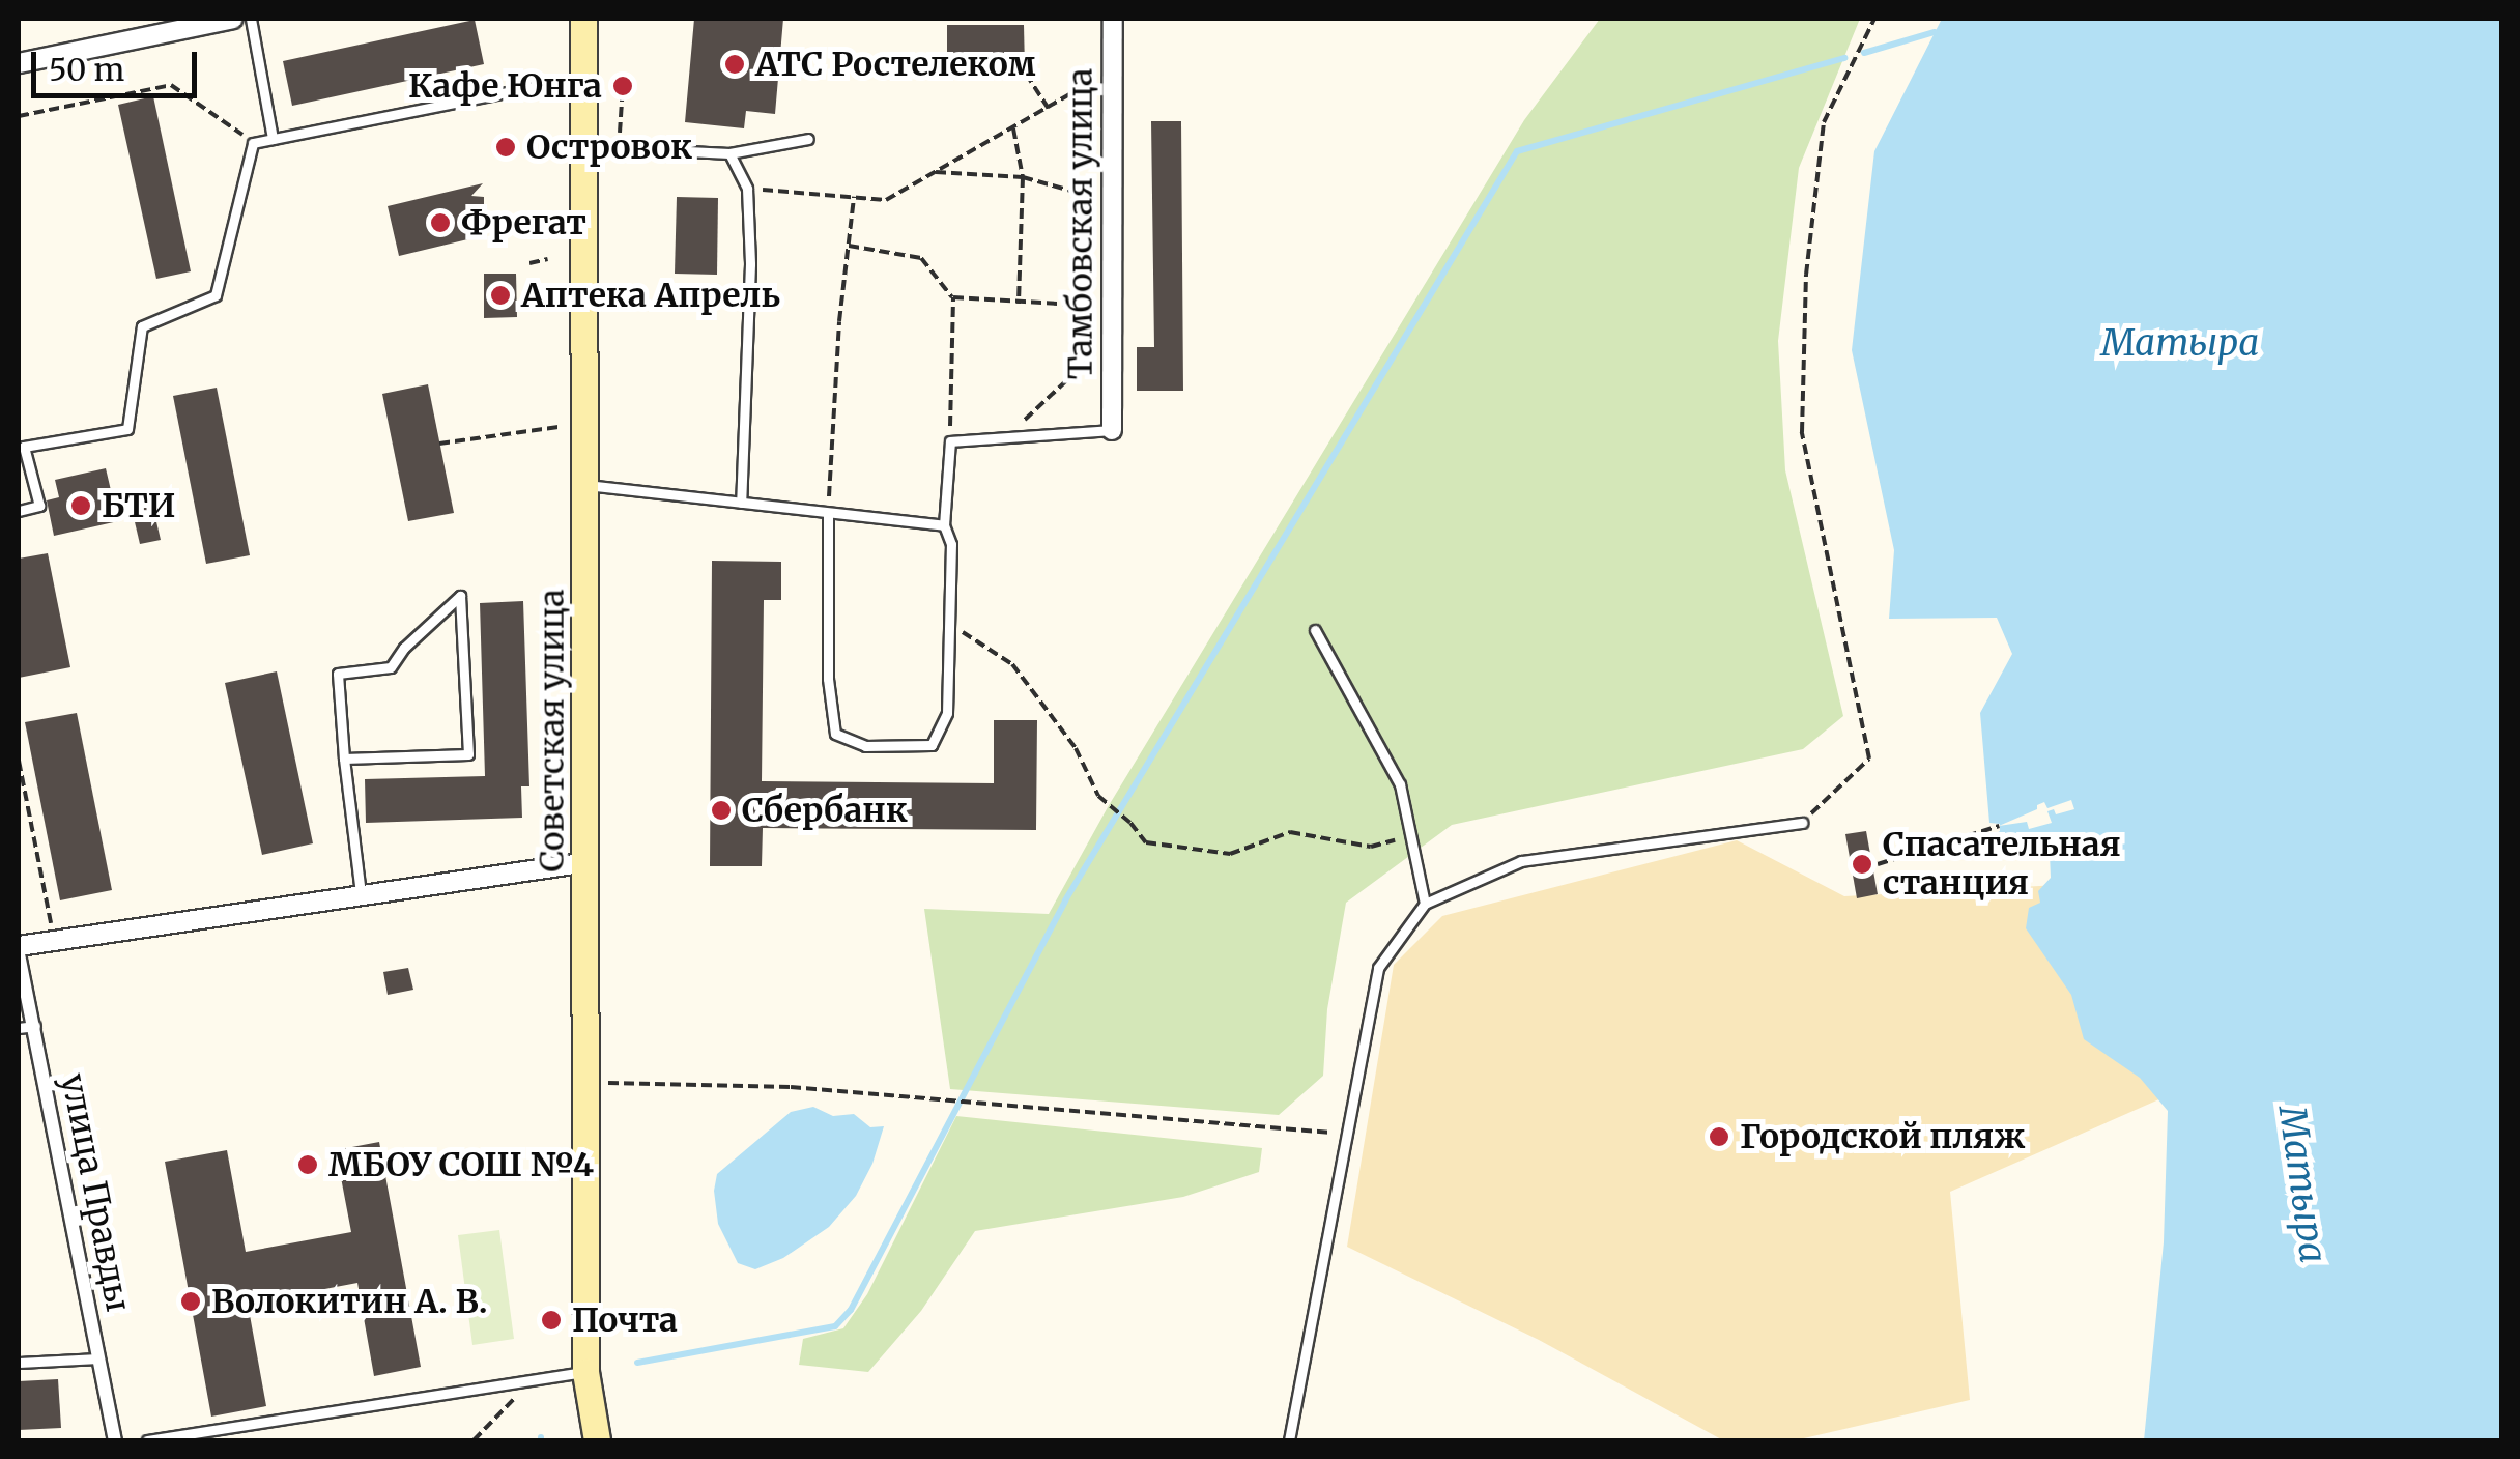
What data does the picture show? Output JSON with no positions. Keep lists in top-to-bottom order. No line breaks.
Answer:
{"streets":{"main road":["Советская улица"],"street":["Тамбовская улица","улица Правды"]},"water":["Матыра"],"places":["АТС Ростелеком","Кафе Юнга","Островок","Фрегат","Аптека Апрель","БТИ","Сбербанк","Спасательная станция","Городской пляж","МБОУ СОШ №4","Волокитин А. В.","Почта"],"scale_bar":"50 m"}
